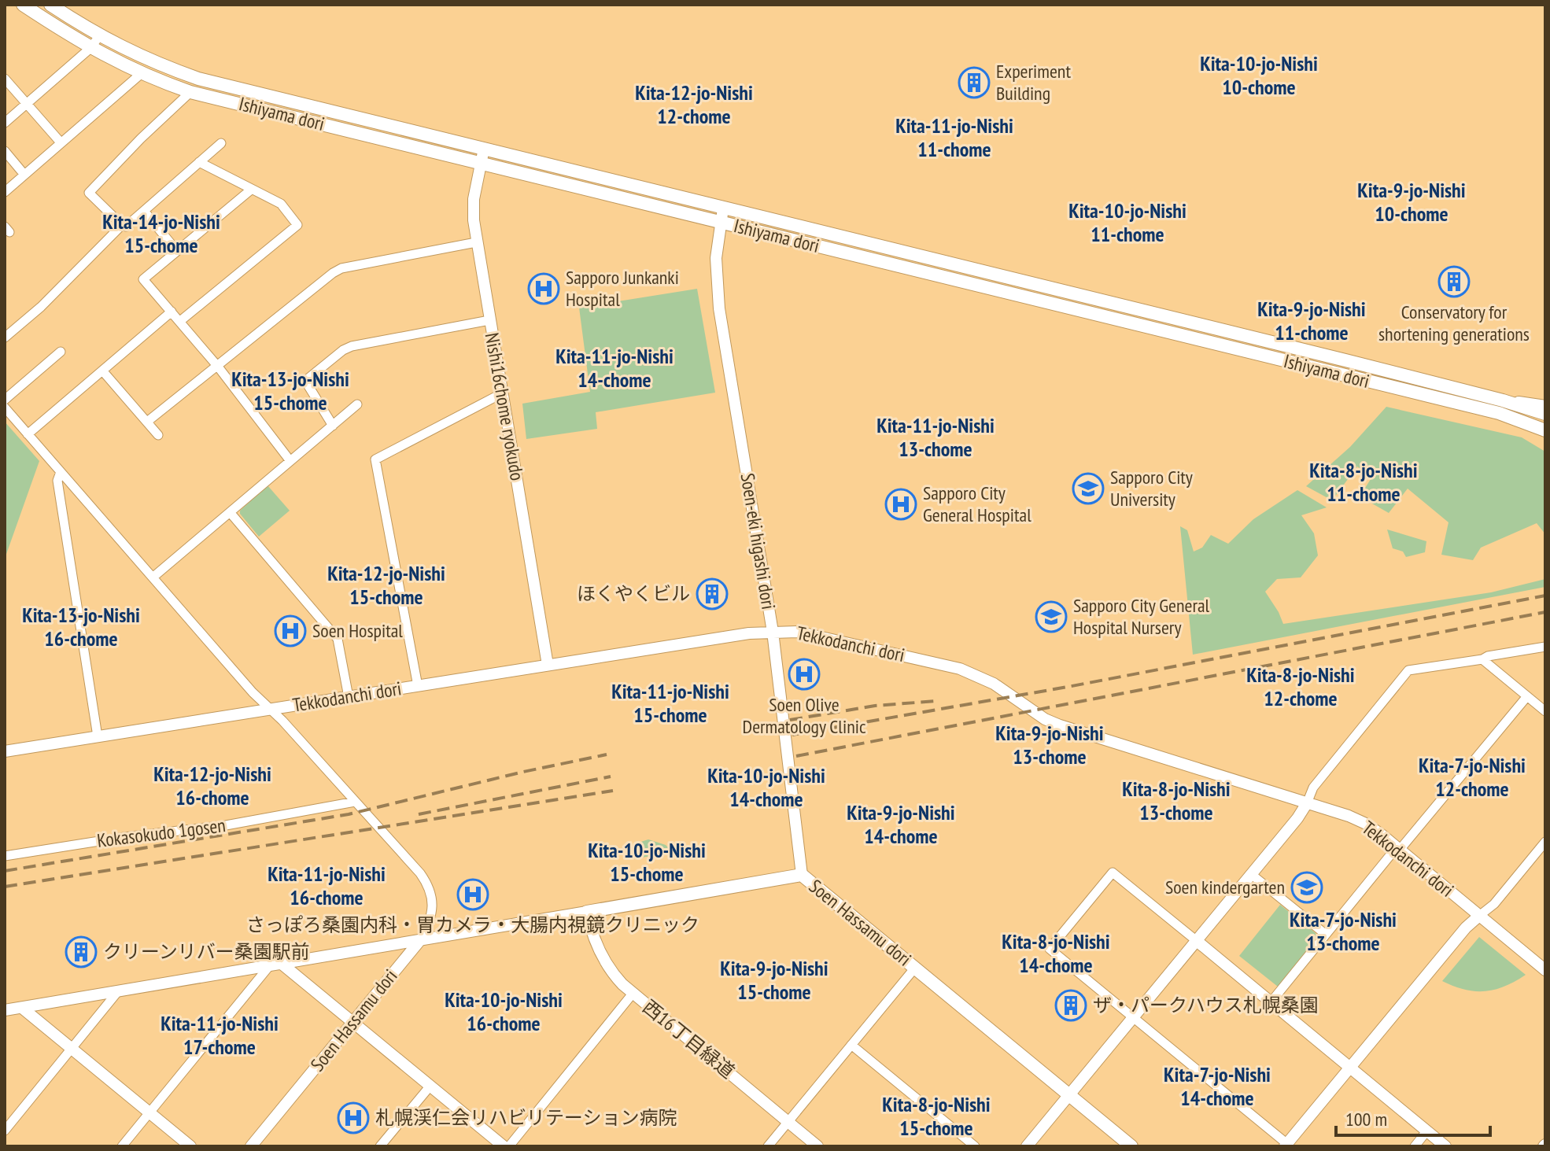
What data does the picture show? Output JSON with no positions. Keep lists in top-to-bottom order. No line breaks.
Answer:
{"streets":{"main road":["Ishiyama dori","Soen Hassamu dori"],"street":["Nishi16chome ryokudo","Soen-eki higashi dori","Tekkodanchi dori","Kokasokudo 1gosen","西16丁目緑道"]},"crossings":[["Ishiyama dori","Nishi16chome ryokudo"],["Ishiyama dori","Soen-eki higashi dori"],["Nishi16chome ryokudo","Tekkodanchi dori"],["Soen-eki higashi dori","Tekkodanchi dori"],["Soen-eki higashi dori","Soen Hassamu dori"],["Soen Hassamu dori","西16丁目緑道"]],"districts":["Kita-10-jo-Nishi 10-chome","Kita-12-jo-Nishi 12-chome","Kita-11-jo-Nishi 11-chome","Kita-9-jo-Nishi 10-chome","Kita-10-jo-Nishi 11-chome","Kita-14-jo-Nishi 15-chome","Kita-9-jo-Nishi 11-chome","Kita-11-jo-Nishi 14-chome","Kita-13-jo-Nishi 15-chome","Kita-11-jo-Nishi 13-chome","Kita-8-jo-Nishi 11-chome","Kita-12-jo-Nishi 15-chome","Kita-13-jo-Nishi 16-chome","Kita-8-jo-Nishi 12-chome","Kita-11-jo-Nishi 15-chome","Kita-9-jo-Nishi 13-chome","Kita-7-jo-Nishi 12-chome","Kita-12-jo-Nishi 16-chome","Kita-10-jo-Nishi 14-chome","Kita-8-jo-Nishi 13-chome","Kita-9-jo-Nishi 14-chome","Kita-10-jo-Nishi 15-chome","Kita-11-jo-Nishi 16-chome","Kita-7-jo-Nishi 13-chome","Kita-8-jo-Nishi 14-chome","Kita-9-jo-Nishi 15-chome","Kita-10-jo-Nishi 16-chome","Kita-11-jo-Nishi 17-chome","Kita-7-jo-Nishi 14-chome","Kita-8-jo-Nishi 15-chome"],"places":{"building":["Experiment Building","Conservatory for shortening generations","ほくやくビル","クリーンリバー桑園駅前","ザ・パークハウス札幌桑園"],"hospital":["Sapporo Junkanki Hospital","Sapporo City General Hospital","Soen Hospital","Soen Olive Dermatology Clinic","さっぽろ桑園内科・胃カメラ・大腸内視鏡クリニック","札幌渓仁会リハビリテーション病院"],"school or university":["Sapporo City University","Sapporo City General Hospital Nursery","Soen kindergarten"]},"scale_bar":"100 m"}
